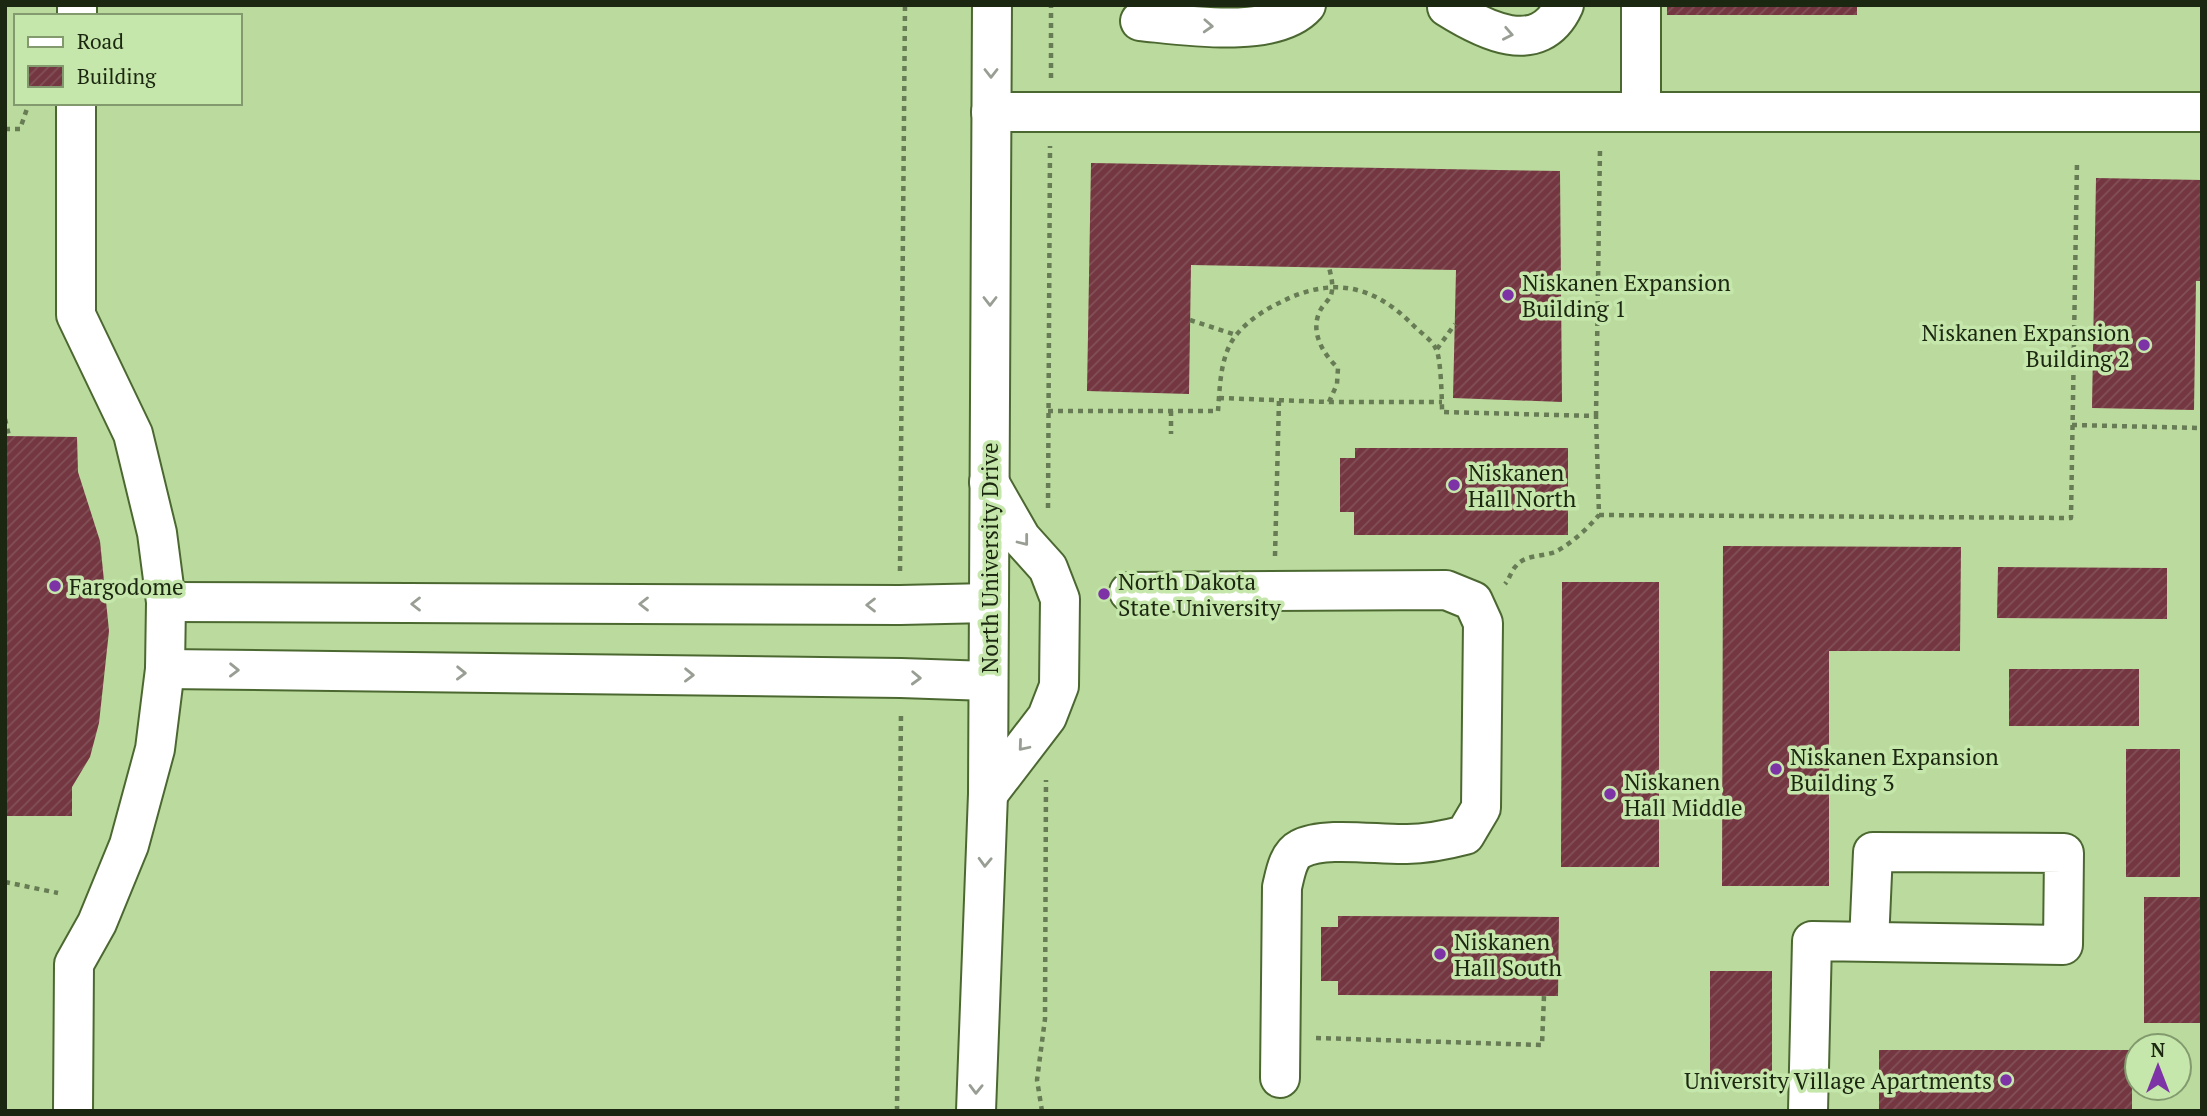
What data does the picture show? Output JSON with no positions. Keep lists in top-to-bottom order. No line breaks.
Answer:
{"streets":{"main road":["North University Drive"]},"one_way":["North University Drive"],"places":["Niskanen Expansion Building 1","Niskanen Expansion Building 2","Niskanen Hall North","Fargodome","North Dakota State University","Niskanen Expansion Building 3","Niskanen Hall Middle","Niskanen Hall South","University Village Apartments"],"legend":["Road","Building"],"north":"top"}
